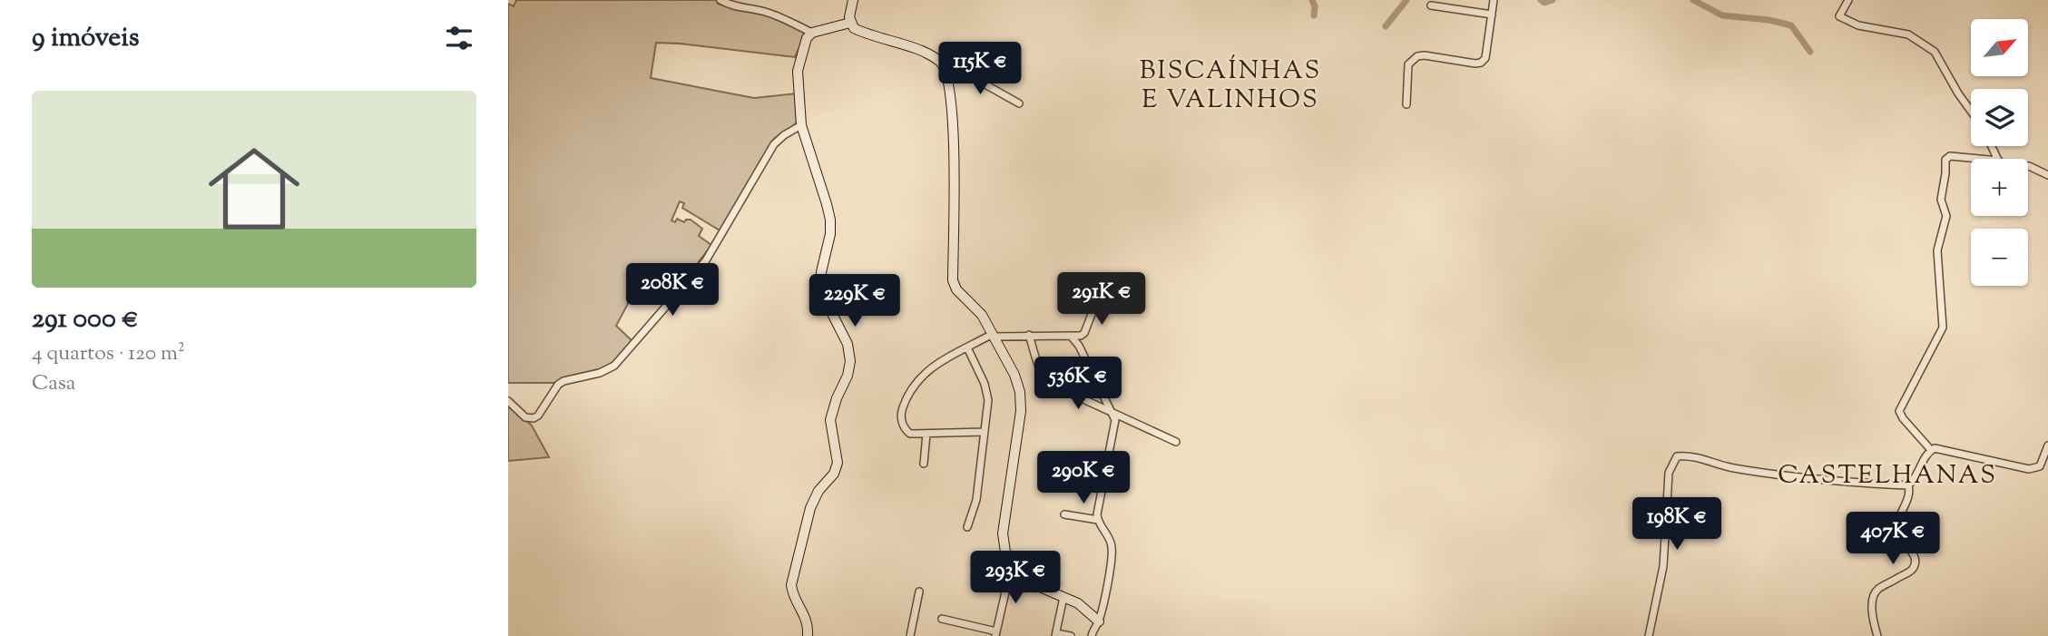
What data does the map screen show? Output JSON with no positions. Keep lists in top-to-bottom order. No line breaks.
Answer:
{"districts":["BISCAÍNHAS E VALINHOS","CASTELHANAS"],"north":"top right","page":{"heading":"9 imóveis","map_buttons":["+","−"],"price":["115K €","208K €","291K €","229K €","536K €","290K €","198K €","407K €","293K €"],"list":[{"name":"291 000 €","note":"4 quartos · 120 m² · Casa"}]}}
